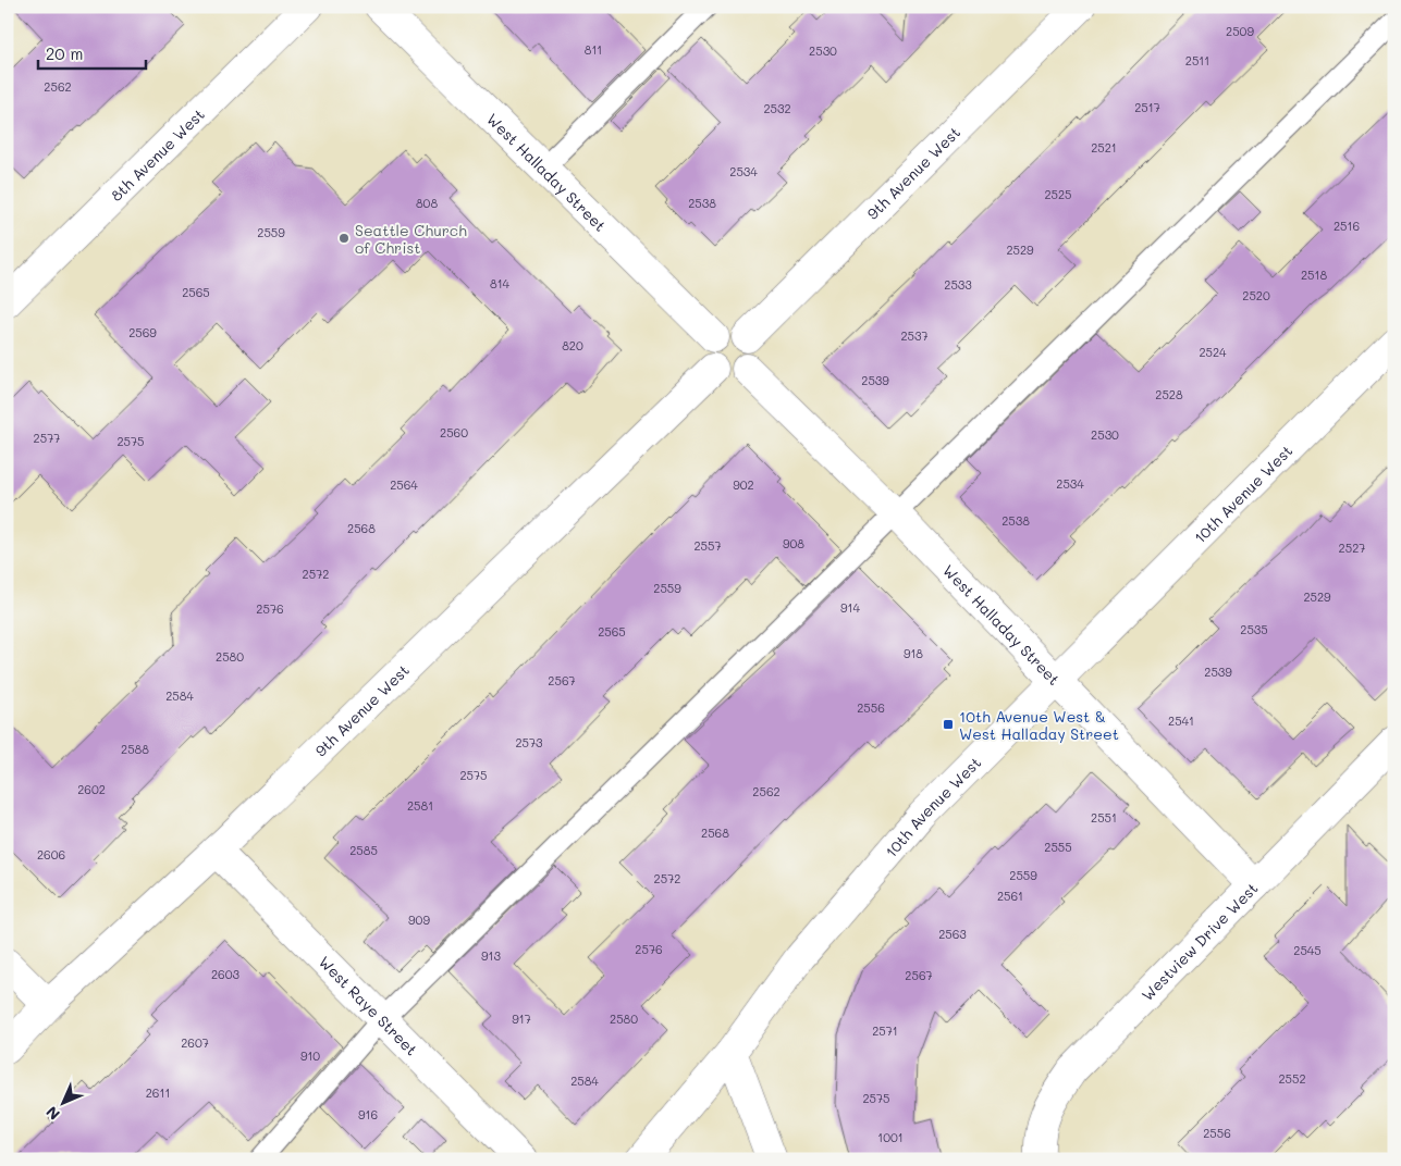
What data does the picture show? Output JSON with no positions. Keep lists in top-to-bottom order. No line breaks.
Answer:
{"streets":{"street":["8th Avenue West","West Halladay Street","9th Avenue West","10th Avenue West","Westview Drive West","West Raye Street"]},"crossings":[["West Halladay Street","9th Avenue West"],["West Halladay Street","10th Avenue West"],["West Halladay Street","Westview Drive West"],["9th Avenue West","West Raye Street"]],"places":{"other":["Seattle Church of Christ"],"transit":["10th Avenue West & West Halladay Street"]},"house_numbers":["2509","811","2530","2511","2562","2517","2532","2521","2534","2525","808","2538","2516","2559","2529","2518","814","2533","2565","2520","2569","2537","820","2524","2539","2528","2560","2530","2577","2575","2534","2564","902","2538","2568","908","2557","2527","2572","2559","2529","914","2576","2535","2565","918","2580","2539","2567","2584","2556","2541","2573","2588","2575","2602","2562","2581","2551","2568","2555","2585","2606","2559","2572","2561","909","2563","2576","2545","913","2603","2567","917","2580","2571","2607","910","2552","2584","2611","2575","916","2556","1001"],"scale_bar":"20 m","north":"bottom left"}
